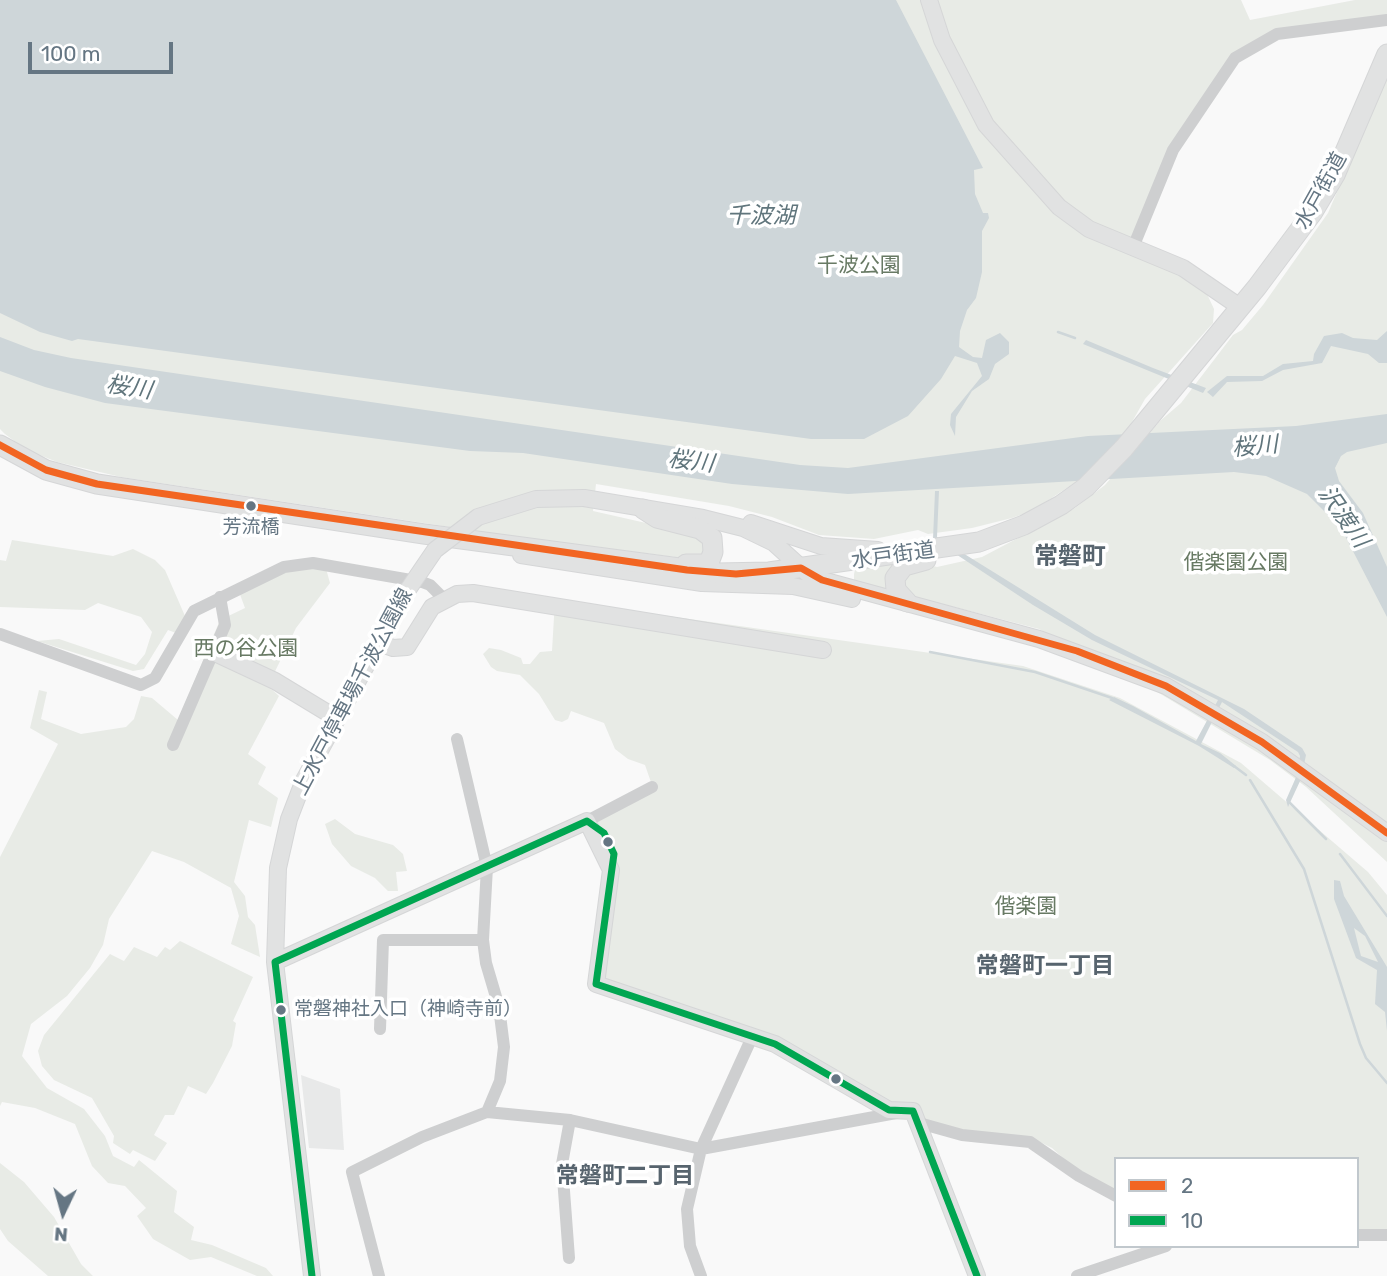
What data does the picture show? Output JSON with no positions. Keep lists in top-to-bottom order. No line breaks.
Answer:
{"streets":{"main road":["水戸街道"],"street":["上水戸停車場千波公園線"]},"crossings":[["水戸街道","上水戸停車場千波公園線"]],"districts":["常磐町","常磐町一丁目","常磐町二丁目"],"water":["千波湖","桜川","沢渡川"],"parks":["千波公園","偕楽園公園","西の谷公園","偕楽園"],"places":["芳流橋","常磐神社入口（神崎寺前）"],"lines":["transit line 2","transit line 10"],"legend":["2","10"],"scale_bar":"100 m","north":"bottom"}
